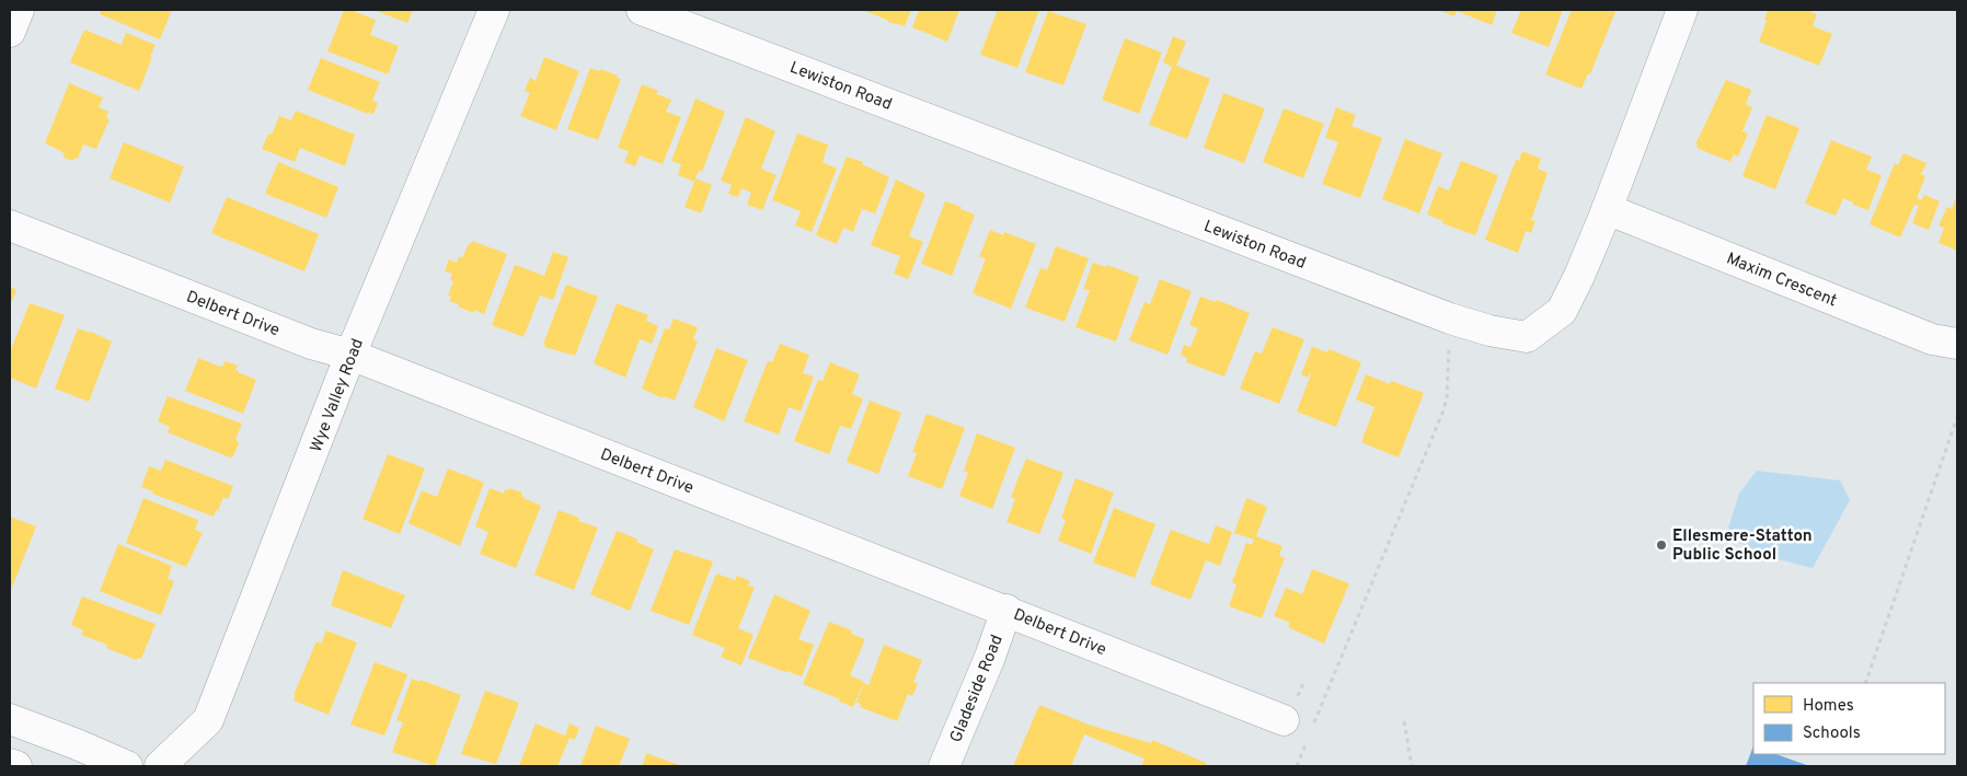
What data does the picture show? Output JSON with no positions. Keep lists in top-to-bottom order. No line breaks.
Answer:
{"streets":{"street":["Lewiston Road","Maxim Crescent","Delbert Drive","Wye Valley Road","Gladeside Road"]},"crossings":[["Lewiston Road","Maxim Crescent"],["Delbert Drive","Wye Valley Road"],["Delbert Drive","Gladeside Road"]],"places":["Ellesmere-Statton Public School"],"legend":["Homes","Schools"]}
